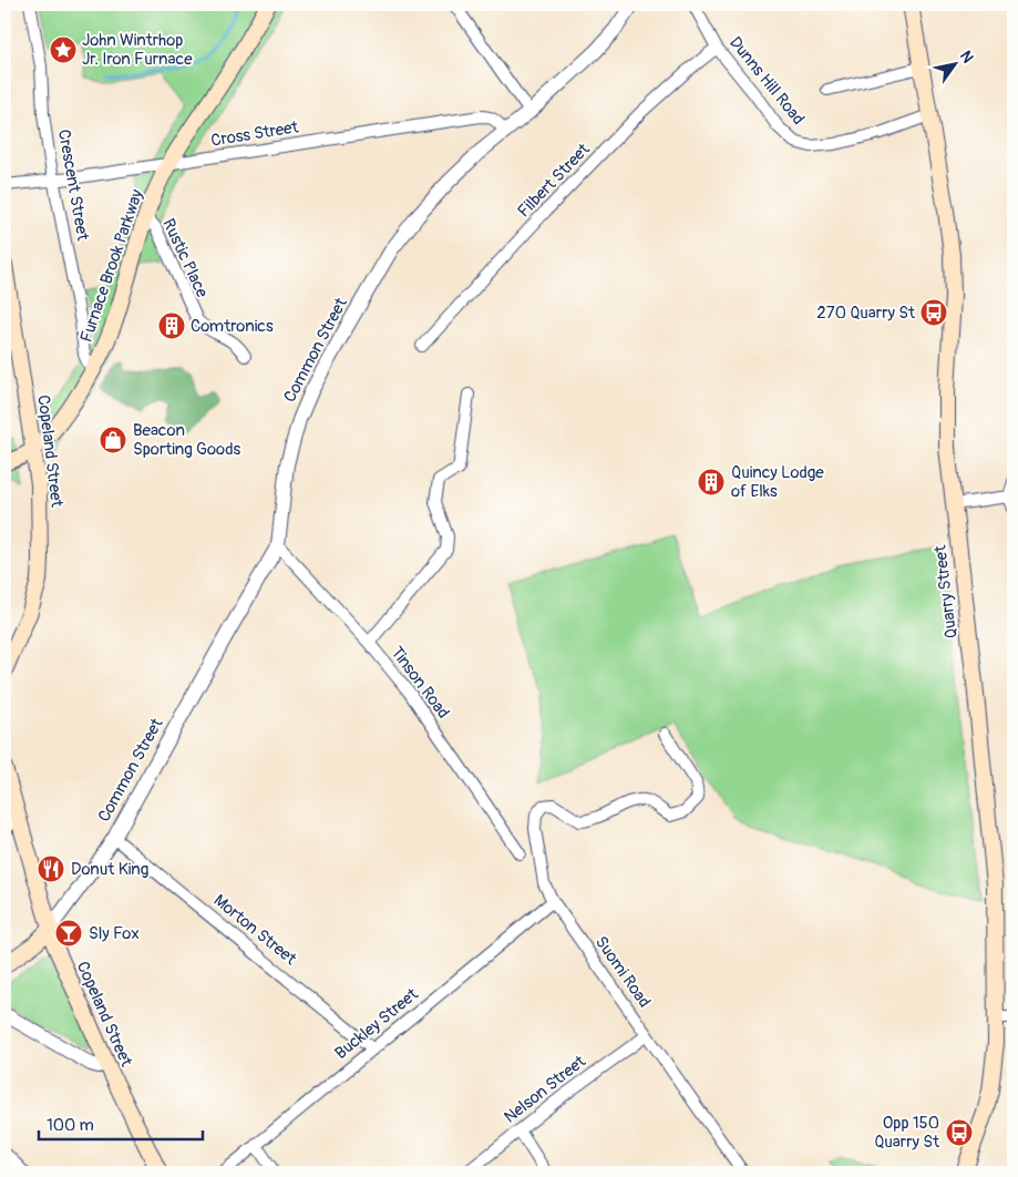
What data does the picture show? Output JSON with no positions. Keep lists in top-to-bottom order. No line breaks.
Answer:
{"streets":{"main road":["Furnace Brook Parkway","Common Street","Copeland Street","Quarry Street"],"street":["Dunns Hill Road","Cross Street","Filbert Street","Crescent Street","Rustic Place","Tinson Road","Morton Street","Suomi Road","Buckley Street","Nelson Street"]},"crossings":[["Dunns Hill Road","Filbert Street"],["Dunns Hill Road","Quarry Street"],["Cross Street","Crescent Street"],["Cross Street","Furnace Brook Parkway"],["Cross Street","Common Street"],["Crescent Street","Furnace Brook Parkway"],["Rustic Place","Furnace Brook Parkway"],["Furnace Brook Parkway","Copeland Street"],["Common Street","Copeland Street"],["Common Street","Tinson Road"],["Common Street","Morton Street"],["Morton Street","Buckley Street"],["Suomi Road","Buckley Street"],["Suomi Road","Nelson Street"]],"places":{"place":["John Wintrhop Jr. Iron Furnace"],"bus stop":["270 Quarry St","Opp 150 Quarry St"],"building":["Comtronics","Quincy Lodge of Elks"],"shop":["Beacon Sporting Goods"],"restaurant":["Donut King"],"bar":["Sly Fox"]},"scale_bar":"100 m","north":"top right"}
